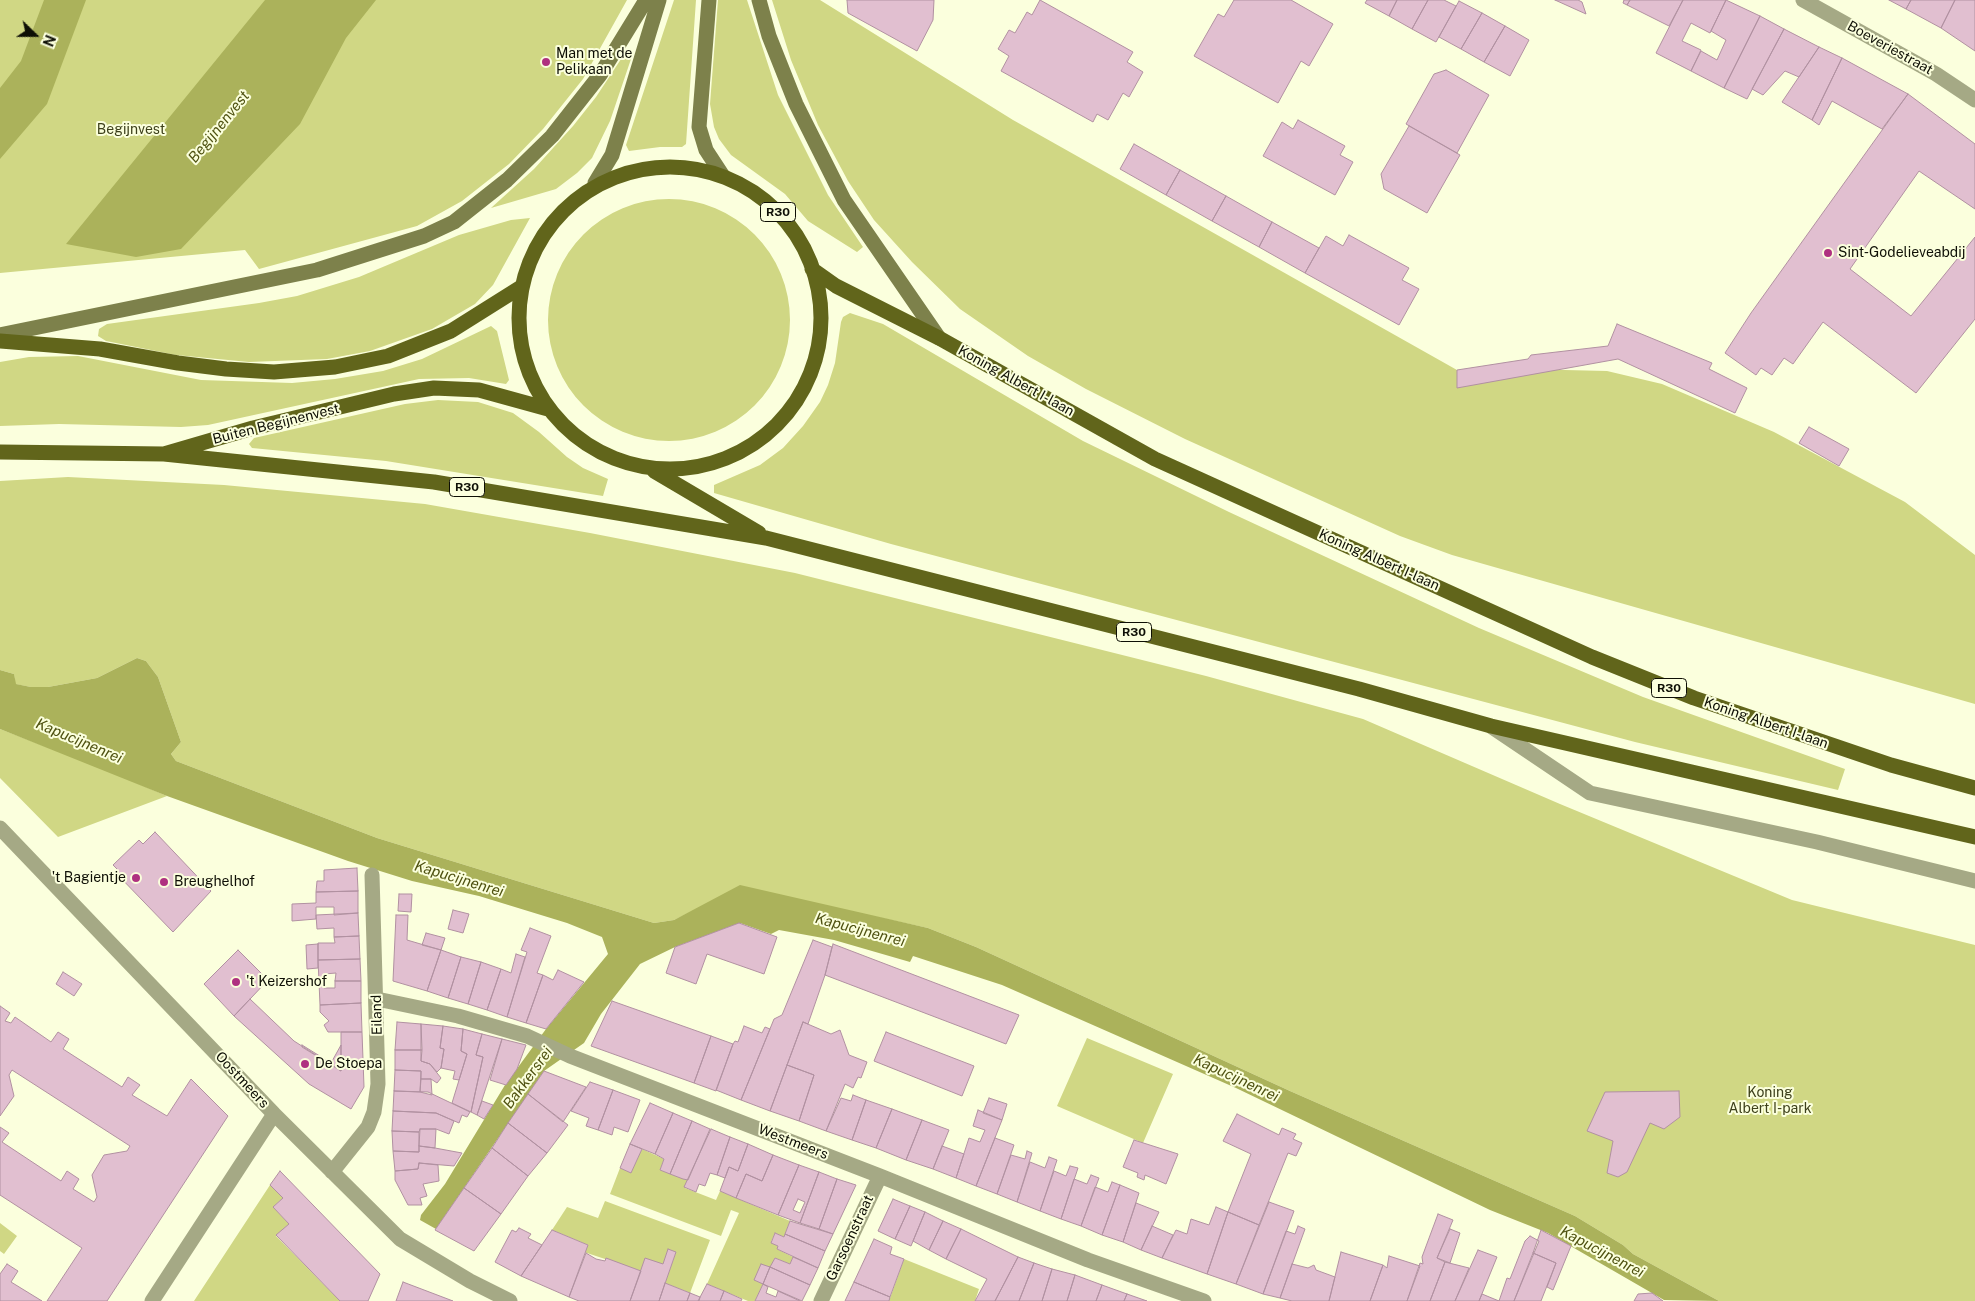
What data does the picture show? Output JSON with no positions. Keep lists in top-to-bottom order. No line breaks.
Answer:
{"streets":{"main road":["R30","Koning Albert I-laan","Buiten Begijnenvest"],"street":["Boeveriestraat","Eiland","Oostmeers","Westmeers","Garsoenstraat"]},"crossings":[["R30","Koning Albert I-laan"],["R30","Buiten Begijnenvest"],["Eiland","Oostmeers"],["Eiland","Westmeers"],["Westmeers","Garsoenstraat"]],"water":["Begijnenvest","Kapucijnenrei","Bakkersrei"],"parks":["Begijnvest","Koning Albert I-park"],"places":["Man met de Pelikaan","Sint-Godelieveabdij","'t Bagientje","Breughelhof","'t Keizershof","De Stoepa"],"north":"right"}
